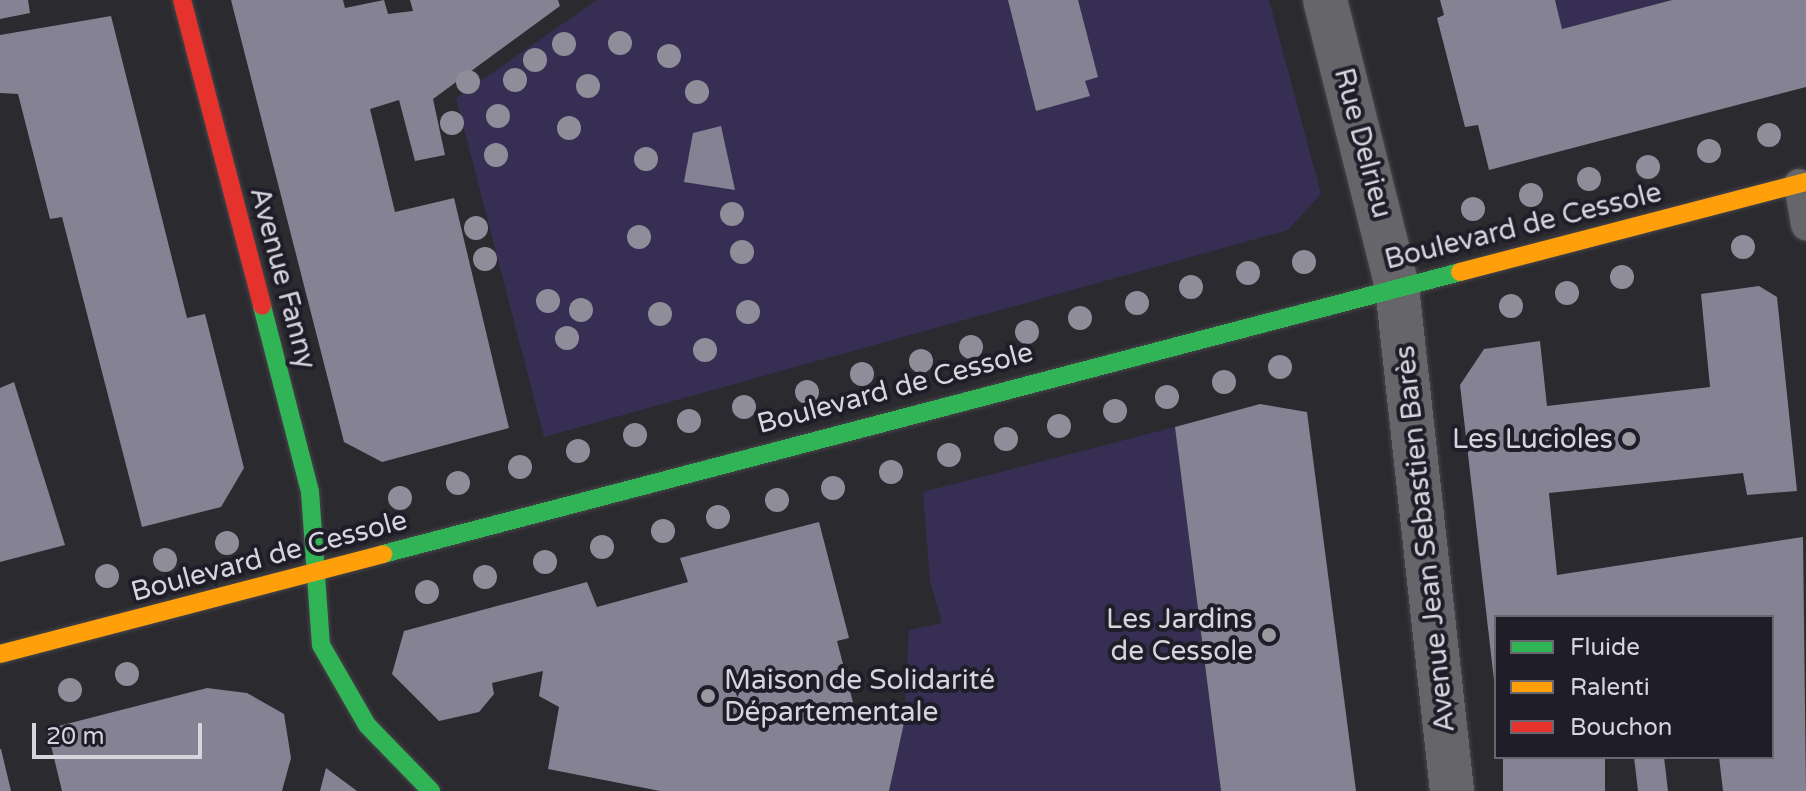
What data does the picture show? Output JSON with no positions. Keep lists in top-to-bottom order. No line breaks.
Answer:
{"streets":{"main road":["Boulevard de Cessole","Avenue Fanny"],"street":["Rue Delrieu","Avenue Jean Sebastien Barès"]},"crossings":[["Rue Delrieu","Boulevard de Cessole"],["Rue Delrieu","Avenue Jean Sebastien Barès"],["Boulevard de Cessole","Avenue Fanny"],["Boulevard de Cessole","Avenue Jean Sebastien Barès"]],"places":["Les Lucioles","Les Jardins de Cessole","Maison de Solidarité Départementale"],"legend":["Fluide","Ralenti","Bouchon"],"scale_bar":"20 m"}
